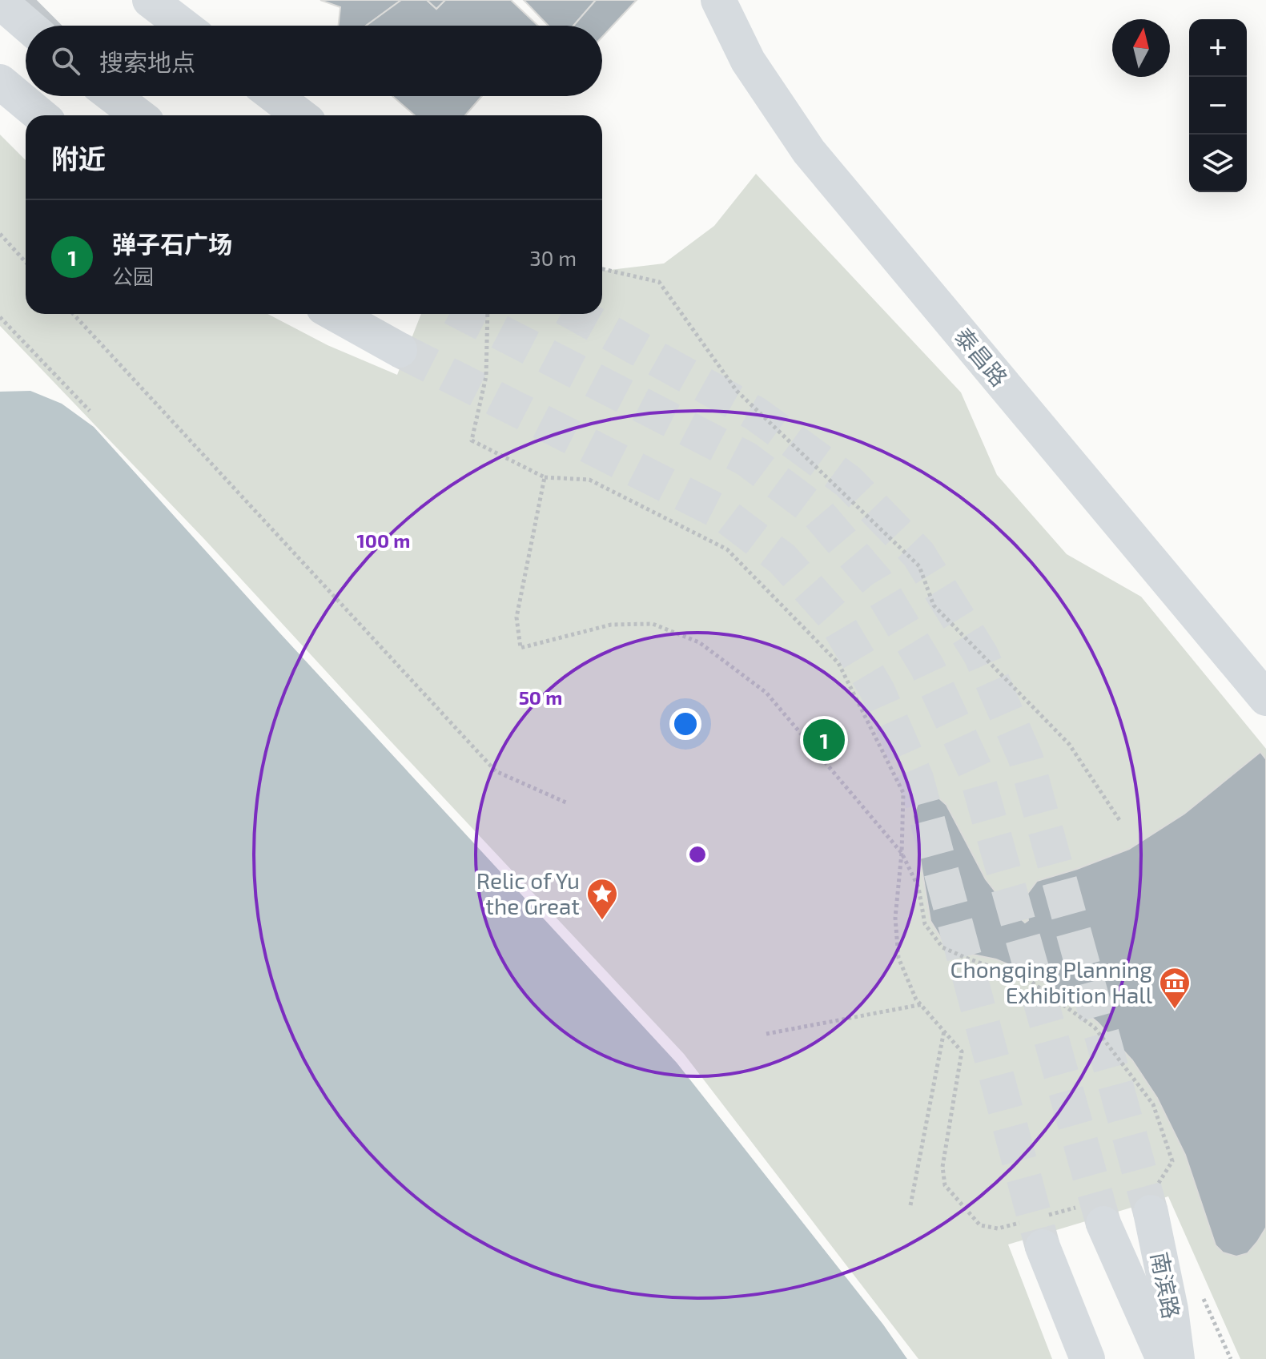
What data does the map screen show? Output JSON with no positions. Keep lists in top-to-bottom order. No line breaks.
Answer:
{"streets":{"street":["泰昌路","南滨路"]},"places":{"place":["Relic of Yu the Great"],"museum":["Chongqing Planning Exhibition Hall"]},"north":"top","page":{"map_buttons":["+","−"],"search":"搜索地点","heading":"附近","list":[{"mark":"1","name":"弹子石广场","note":"公园","value":"30 m"}],"pins":"1"},"rings":["100 m","50 m"]}
